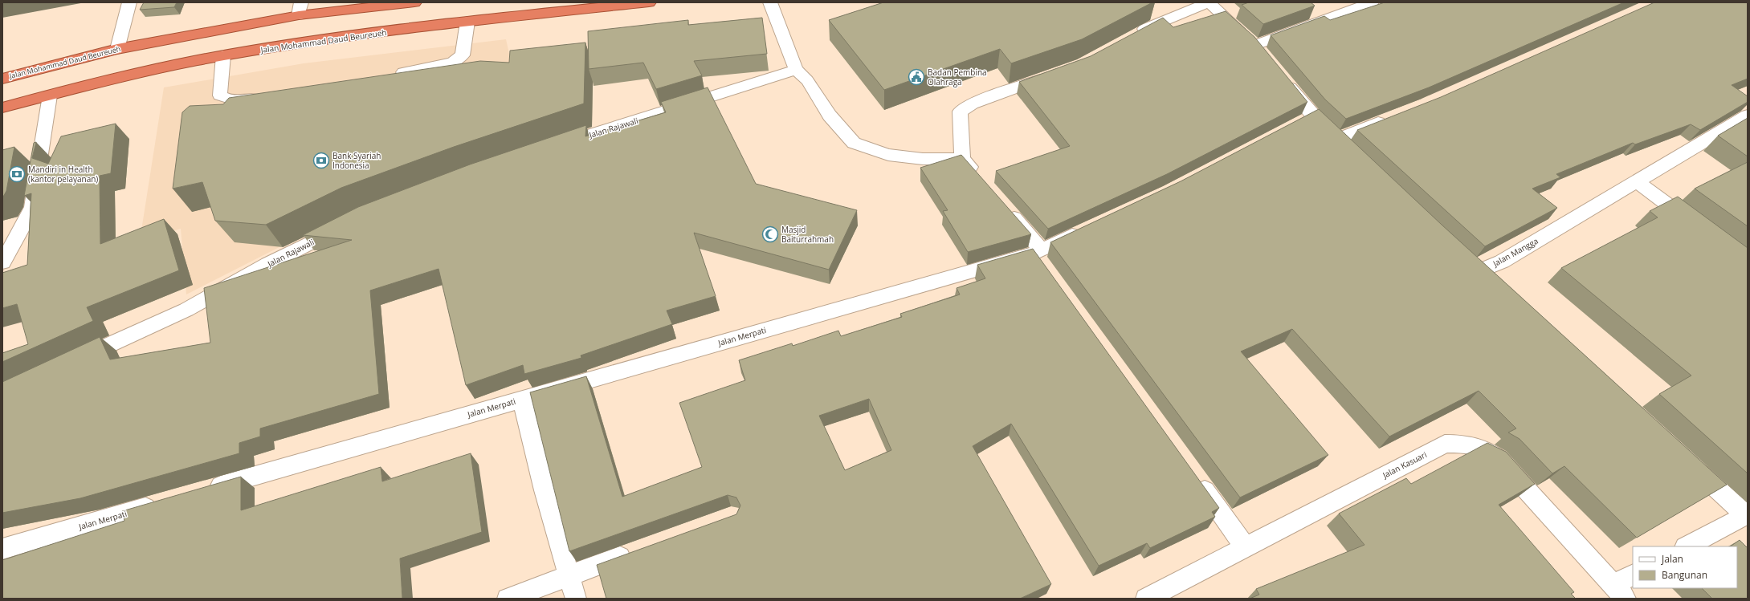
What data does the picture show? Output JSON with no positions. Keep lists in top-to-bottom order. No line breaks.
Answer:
{"streets":{"highway":["Jalan Mohammad Daud Beureueh"],"street":["Jalan Rajawali","Jalan Mangga","Jalan Merpati","Jalan Kasuari"]},"places":{"public building":["Badan Pembina Olahraga"],"bank":["Bank Syariah Indonesia","Mandiri in Health (kantor pelayanan)"],"mosque":["Masjid Baiturrahmah"]},"legend":["Jalan","Bangunan"]}
